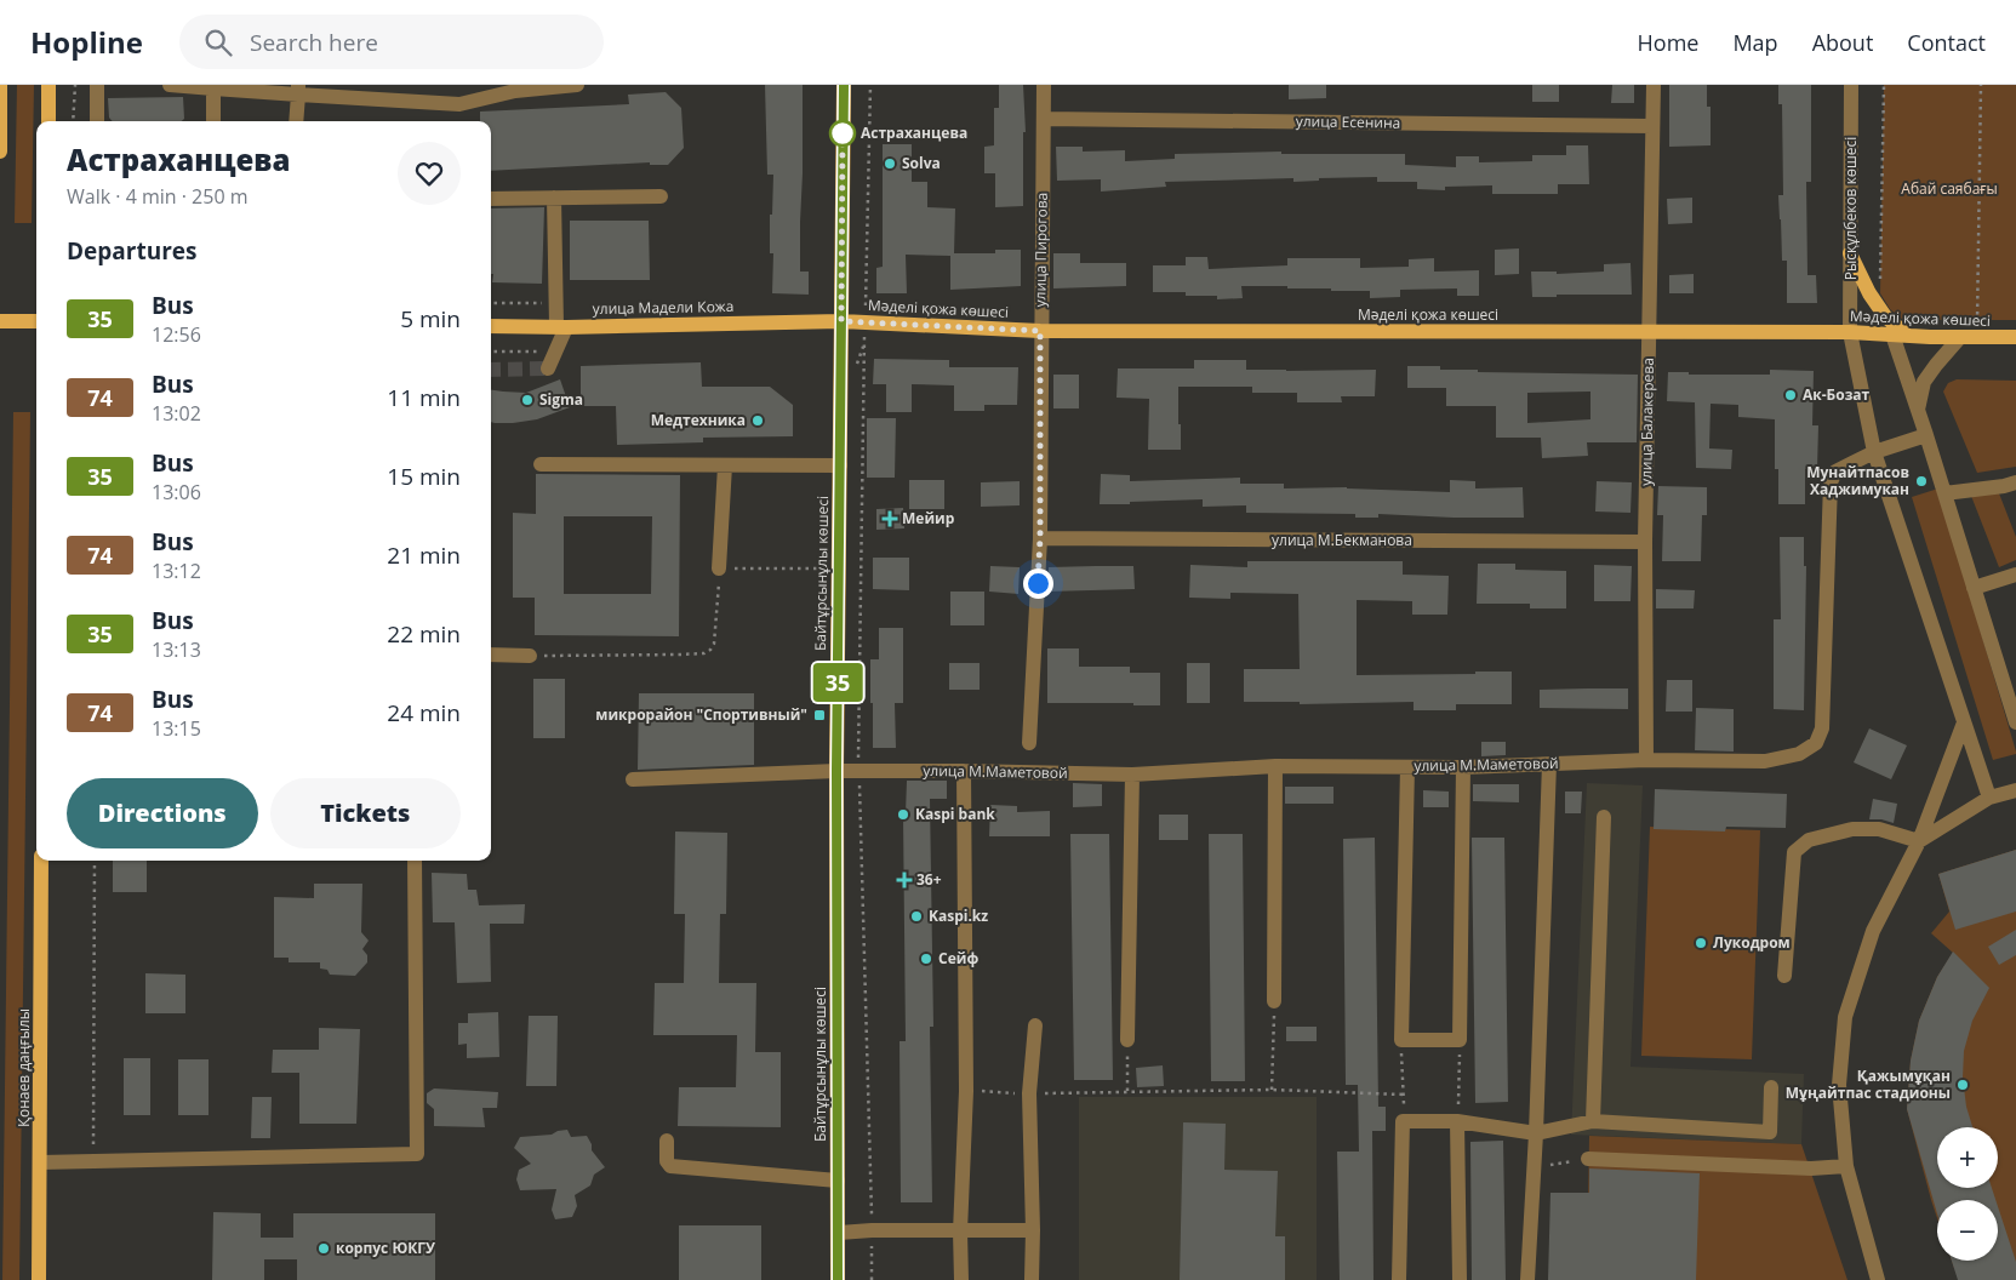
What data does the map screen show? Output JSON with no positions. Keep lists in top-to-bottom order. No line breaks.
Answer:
{"streets":{"main road":["улица Мадели Кожа","Мәделі қожа көшесі","Байтұрсынұлы көшесі","Қонаев даңғылы"],"street":["улица Есенина","Рысқұлбеков көшесі","улица Пирогова","улица Балакерева","улица М.Бекманова","улица М.Маметовой"]},"crossings":[["улица Есенина","улица Пирогова"],["улица Есенина","улица Балакерева"],["Рысқұлбеков көшесі","Мәделі қожа көшесі"],["Рысқұлбеков көшесі","улица М.Маметовой"],["улица Пирогова","Мәделі қожа көшесі"],["улица Пирогова","улица М.Бекманова"],["улица Мадели Кожа","Мәделі қожа көшесі"],["улица Мадели Кожа","Байтұрсынұлы көшесі"],["Мәделі қожа көшесі","улица Балакерева"],["Мәделі қожа көшесі","Байтұрсынұлы көшесі"],["улица Балакерева","улица М.Бекманова"],["улица Балакерева","улица М.Маметовой"],["Байтұрсынұлы көшесі","улица М.Маметовой"]],"parks":["Абай саябағы"],"places":{"other":["Астраханцева","Solva","Ак-Бозат","Sigma","Медтехника","Мунайтпасов Хаджимукан","Kaspi bank","Kaspi.kz","Лукодром","Сейф","Қажымұқан Мұңайтпас стадионы","корпус ЮКГУ"],"health":["Мейир","36+"],"transit":["микрорайон \"Спортивный\""]},"lines":["bus line 35"],"page":{"header":"Hopline","search":"Search here","nav":["Home","Map","About","Contact"],"on_map":"35","heading":[["Астраханцева","Walk · 4 min · 250 m"],"Departures"],"list":[{"mark":"35","name":"Bus","note":"12:56","value":"5 min"},{"mark":"74","name":"Bus","note":"13:02","value":"11 min"},{"mark":"35","name":"Bus","note":"13:06","value":"15 min"},{"mark":"74","name":"Bus","note":"13:12","value":"21 min"},{"mark":"35","name":"Bus","note":"13:13","value":"22 min"},{"mark":"74","name":"Bus","note":"13:15","value":"24 min"}],"buttons":["Directions","Tickets"],"map_buttons":["+","−"]}}
